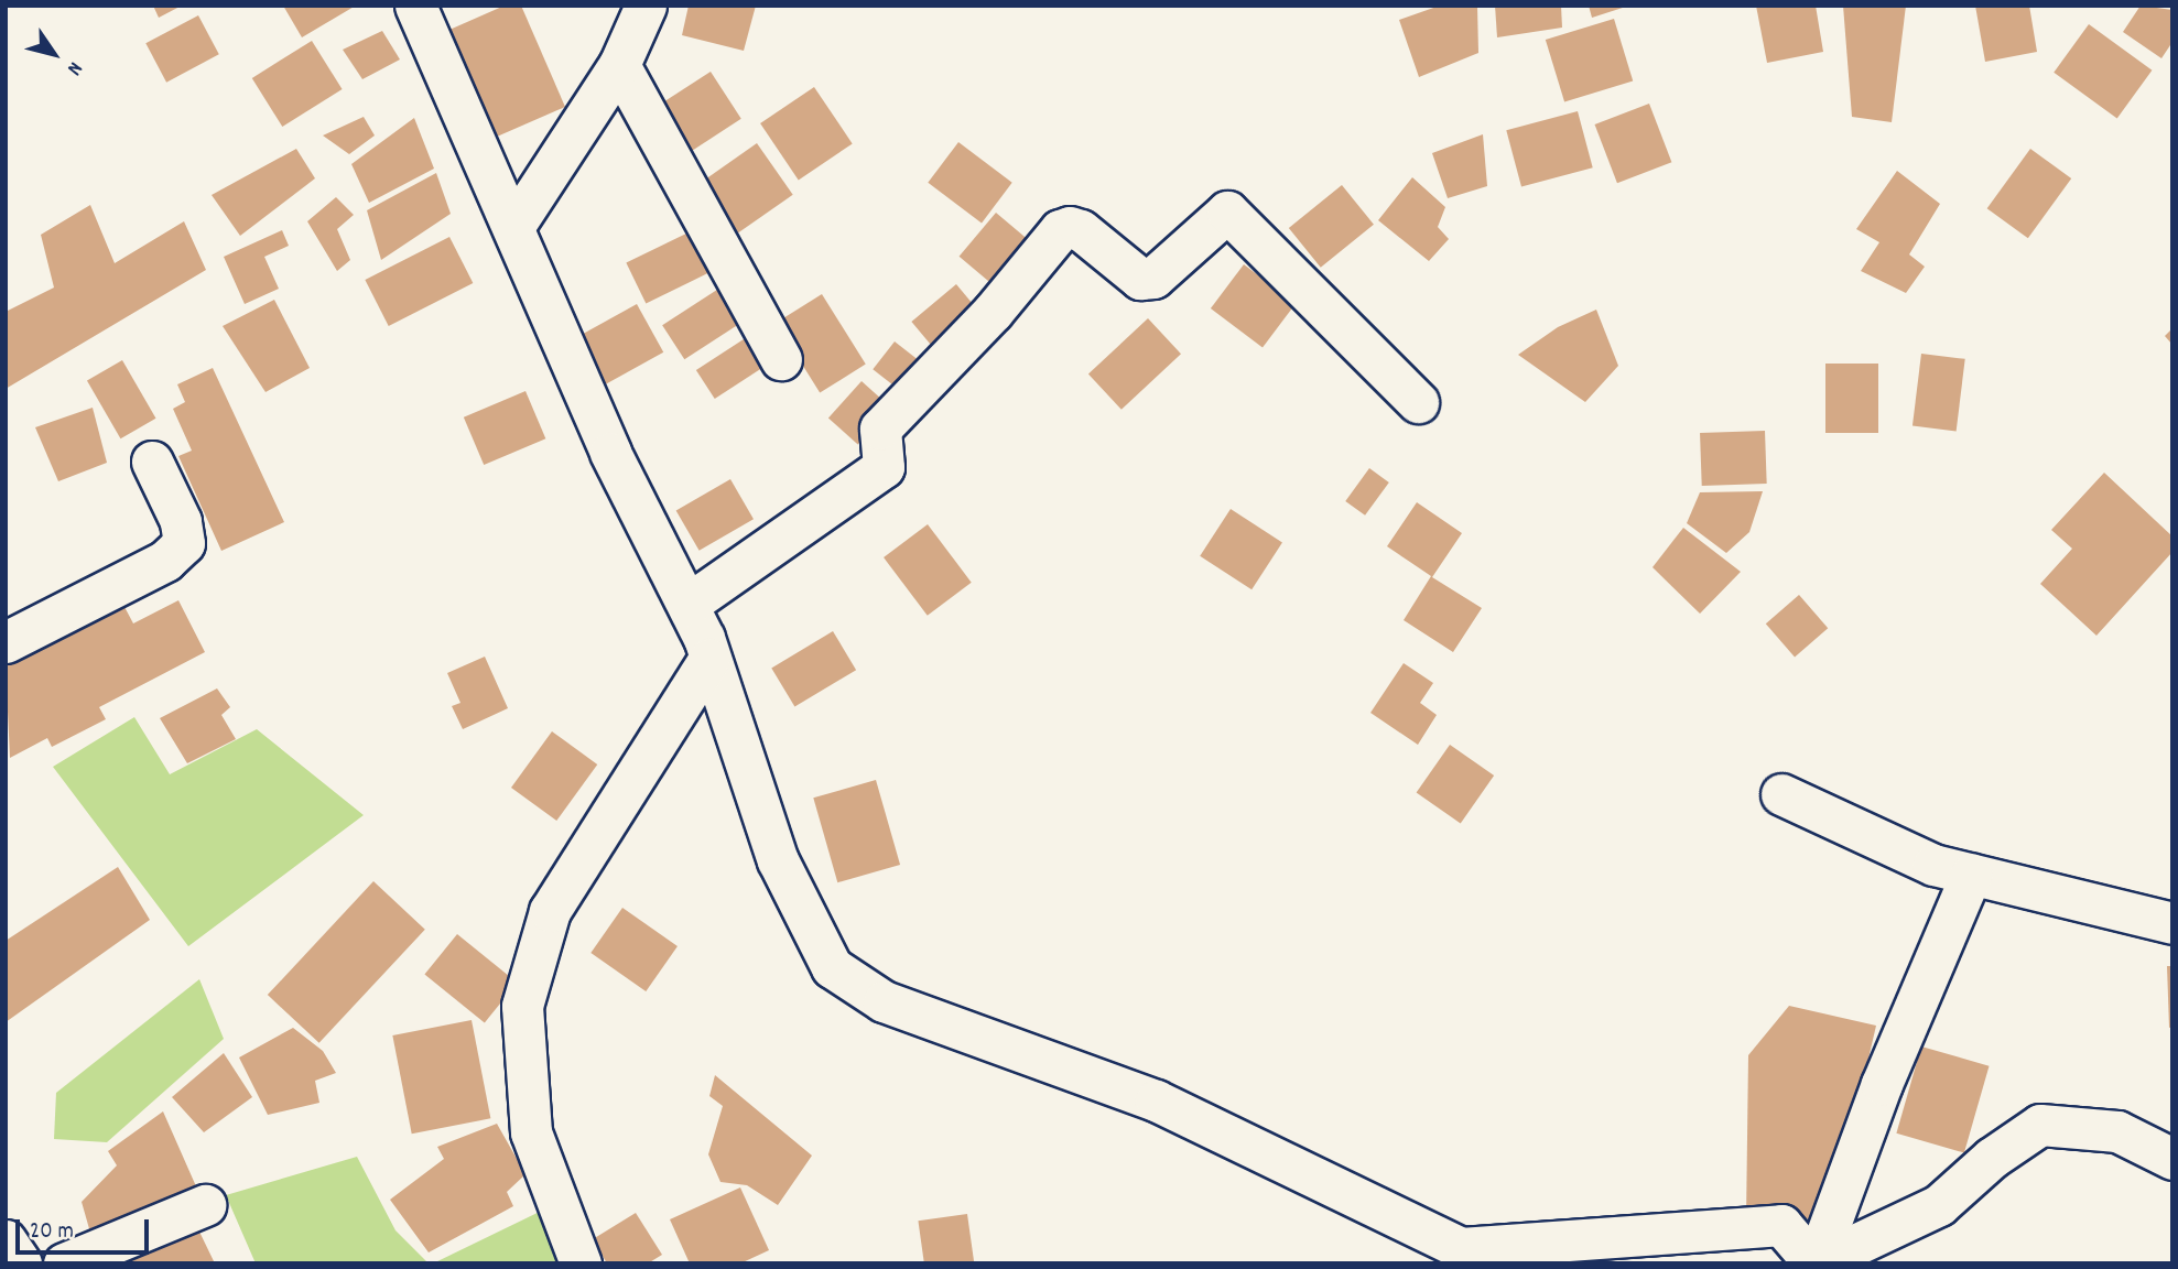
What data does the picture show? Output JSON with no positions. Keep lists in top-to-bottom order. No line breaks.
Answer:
{"scale_bar":"20 m","north":"bottom right"}
